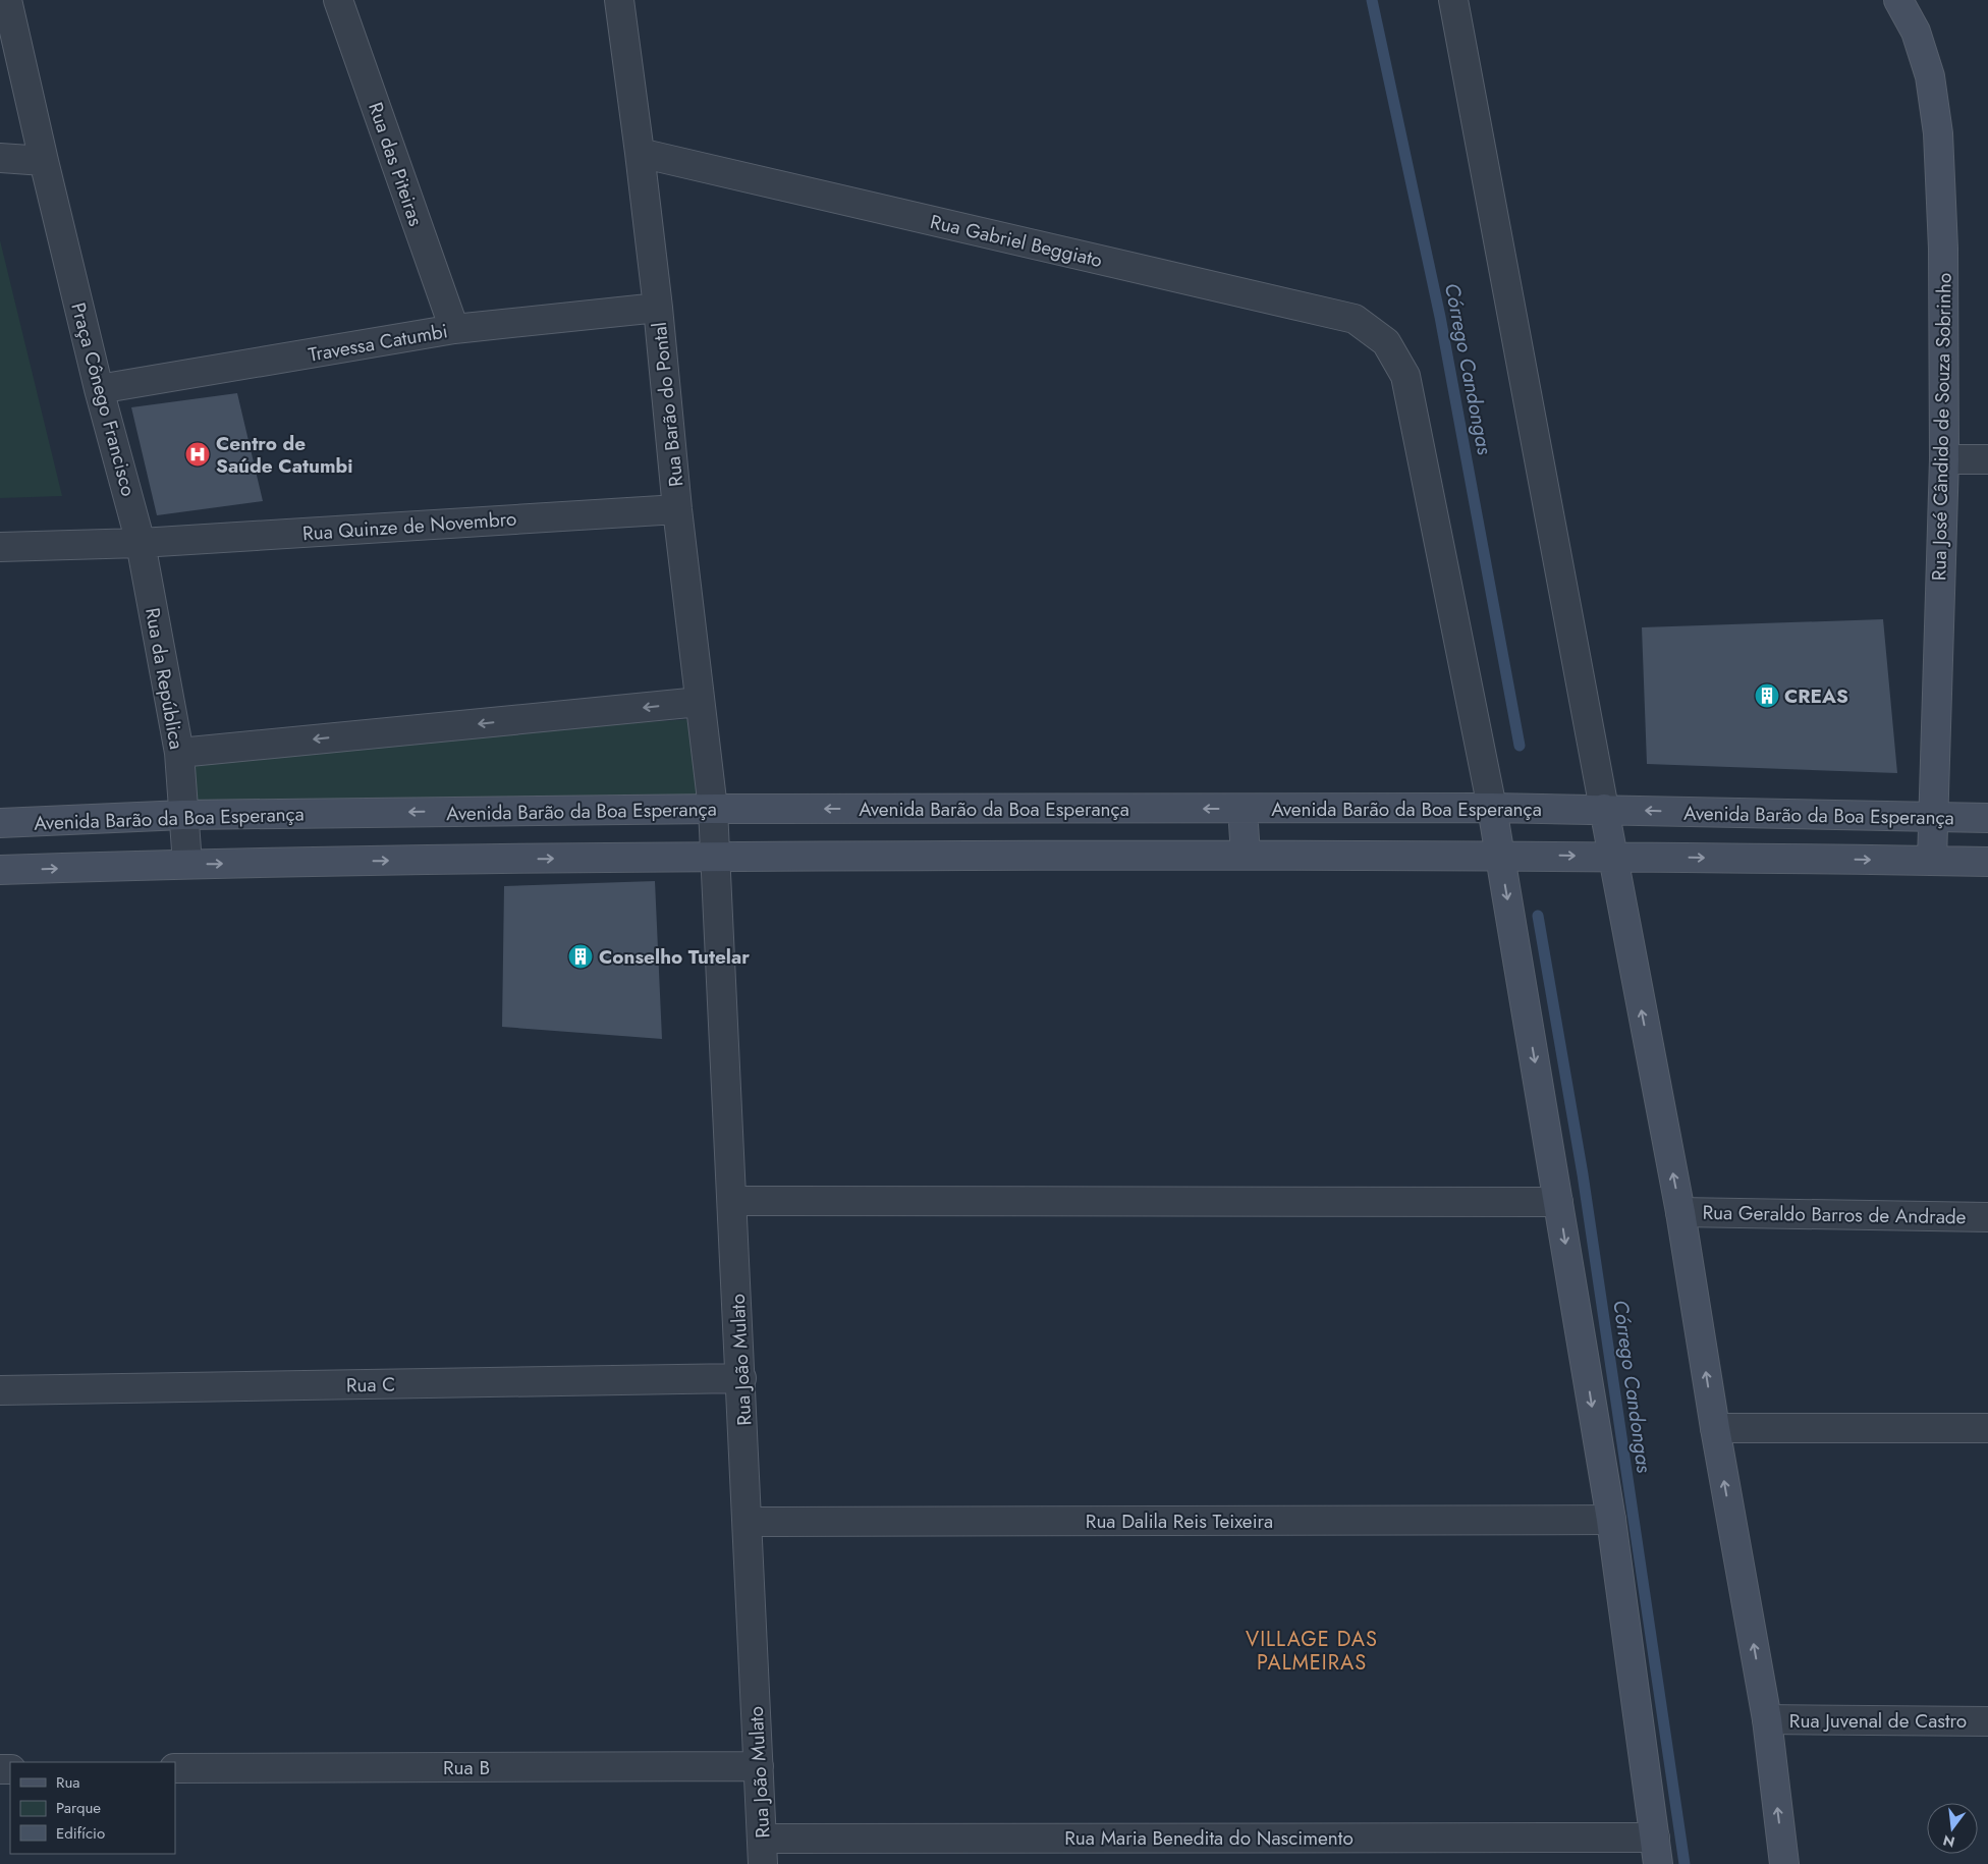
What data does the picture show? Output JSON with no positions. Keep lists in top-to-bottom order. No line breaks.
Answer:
{"streets":{"main road":["Rua José Cândido de Souza Sobrinho","Avenida Barão da Boa Esperança"],"street":["Rua das Piteiras","Rua Gabriel Beggiato","Travessa Catumbi","Praça Cônego Francisco","Rua Barão do Pontal","Rua Quinze de Novembro","Rua da República","Rua Geraldo Barros de Andrade","Rua João Mulato","Rua C","Rua Dalila Reis Teixeira","Rua Juvenal de Castro","Rua B","Rua Maria Benedita do Nascimento"]},"crossings":[["Rua das Piteiras","Travessa Catumbi"],["Rua Gabriel Beggiato","Rua Barão do Pontal"],["Rua Gabriel Beggiato","Avenida Barão da Boa Esperança"],["Travessa Catumbi","Praça Cônego Francisco"],["Travessa Catumbi","Rua Barão do Pontal"],["Praça Cônego Francisco","Rua Quinze de Novembro"],["Praça Cônego Francisco","Rua da República"],["Rua Barão do Pontal","Rua Quinze de Novembro"],["Rua Barão do Pontal","Avenida Barão da Boa Esperança"],["Rua Barão do Pontal","Rua João Mulato"],["Rua José Cândido de Souza Sobrinho","Avenida Barão da Boa Esperança"],["Rua Quinze de Novembro","Rua da República"],["Rua da República","Avenida Barão da Boa Esperança"],["Rua João Mulato","Rua C"],["Rua João Mulato","Rua Dalila Reis Teixeira"],["Rua João Mulato","Rua B"],["Rua João Mulato","Rua Maria Benedita do Nascimento"]],"districts":["VILLAGE DAS PALMEIRAS"],"water":["Córrego Candongas"],"places":{"hospital":["Centro de Saúde Catumbi"],"building":["CREAS","Conselho Tutelar"]},"legend":["Rua","Parque","Edifício"],"north":"bottom"}
